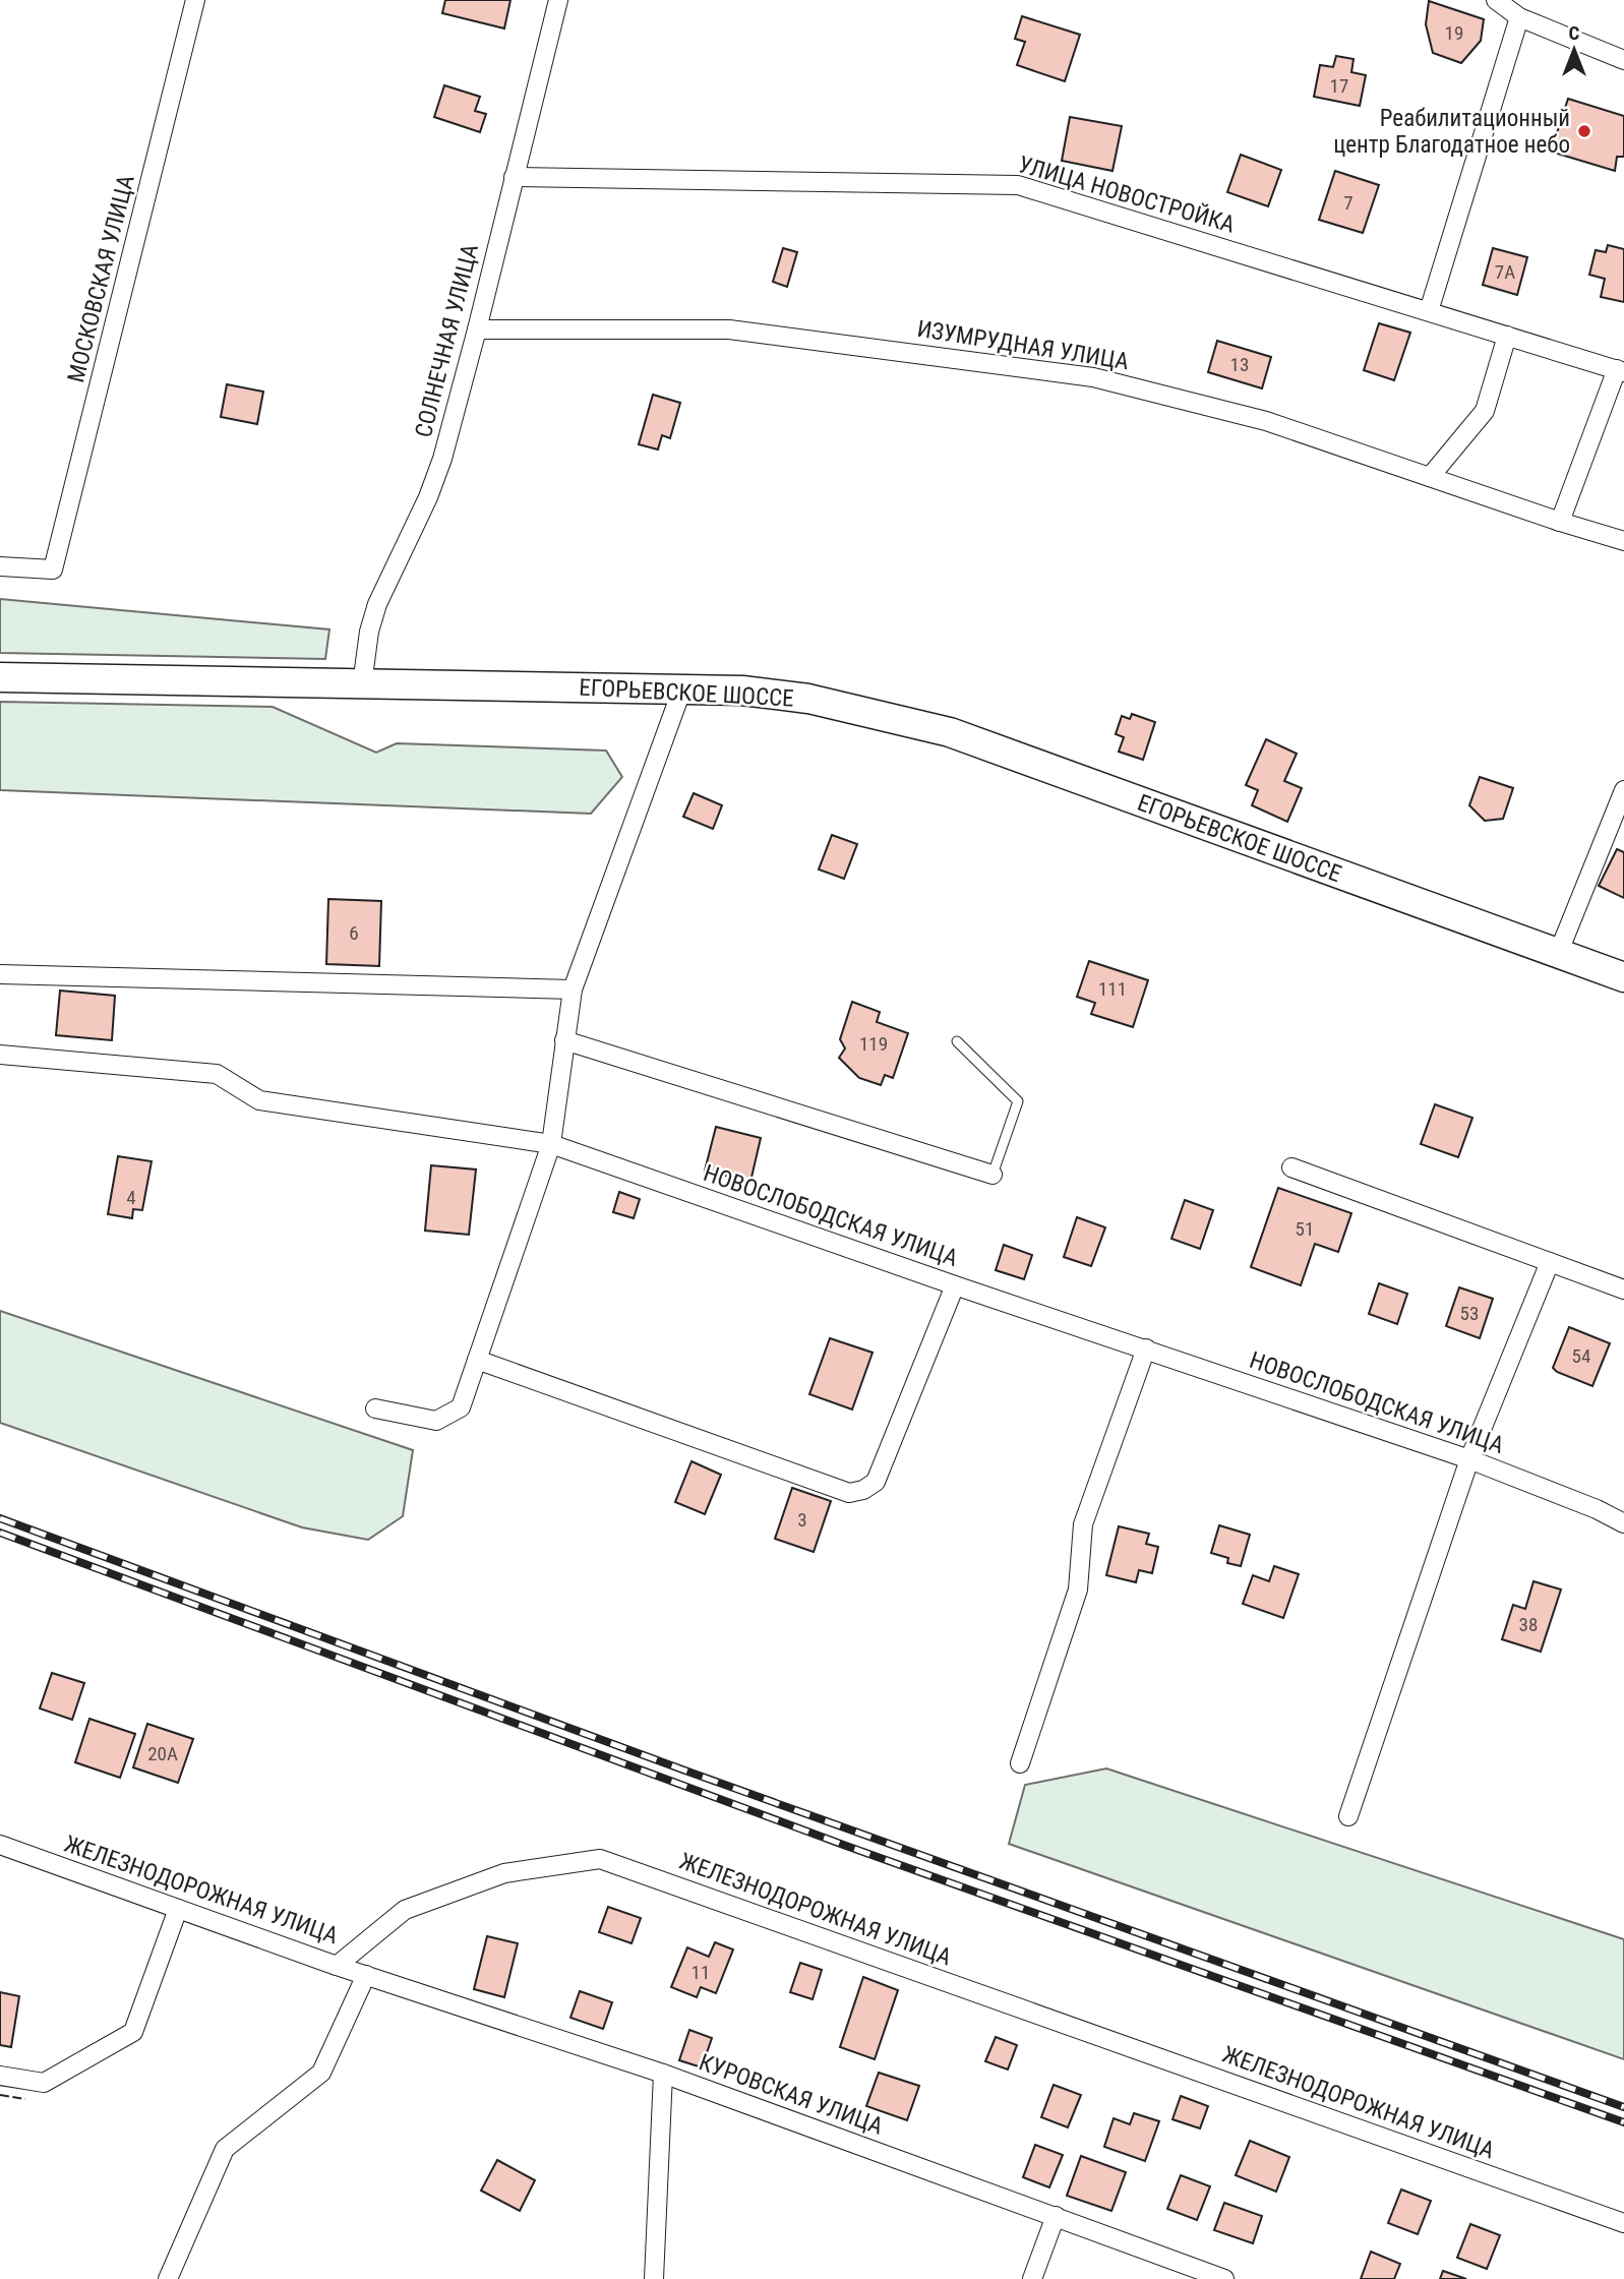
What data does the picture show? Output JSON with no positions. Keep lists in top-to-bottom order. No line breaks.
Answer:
{"streets":{"main road":["ЕГОРЬЕВСКОЕ ШОССЕ"],"street":["УЛИЦА НОВОСТРОЙКА","МОСКОВСКАЯ УЛИЦА","СОЛНЕЧНАЯ УЛИЦА","ИЗУМРУДНАЯ УЛИЦА","НОВОСЛОБОДСКАЯ УЛИЦА","ЖЕЛЕЗНОДОРОЖНАЯ УЛИЦА","КУРОВСКАЯ УЛИЦА"]},"crossings":[["УЛИЦА НОВОСТРОЙКА","СОЛНЕЧНАЯ УЛИЦА"],["СОЛНЕЧНАЯ УЛИЦА","ИЗУМРУДНАЯ УЛИЦА"],["СОЛНЕЧНАЯ УЛИЦА","ЕГОРЬЕВСКОЕ ШОССЕ"],["ЖЕЛЕЗНОДОРОЖНАЯ УЛИЦА","КУРОВСКАЯ УЛИЦА"]],"places":["Реабилитационный центр Благодатное небо"],"house_numbers":["19","17","7","7А","13","6","111","119","4","51","53","54","3","38","20А","11"],"north":"top"}
